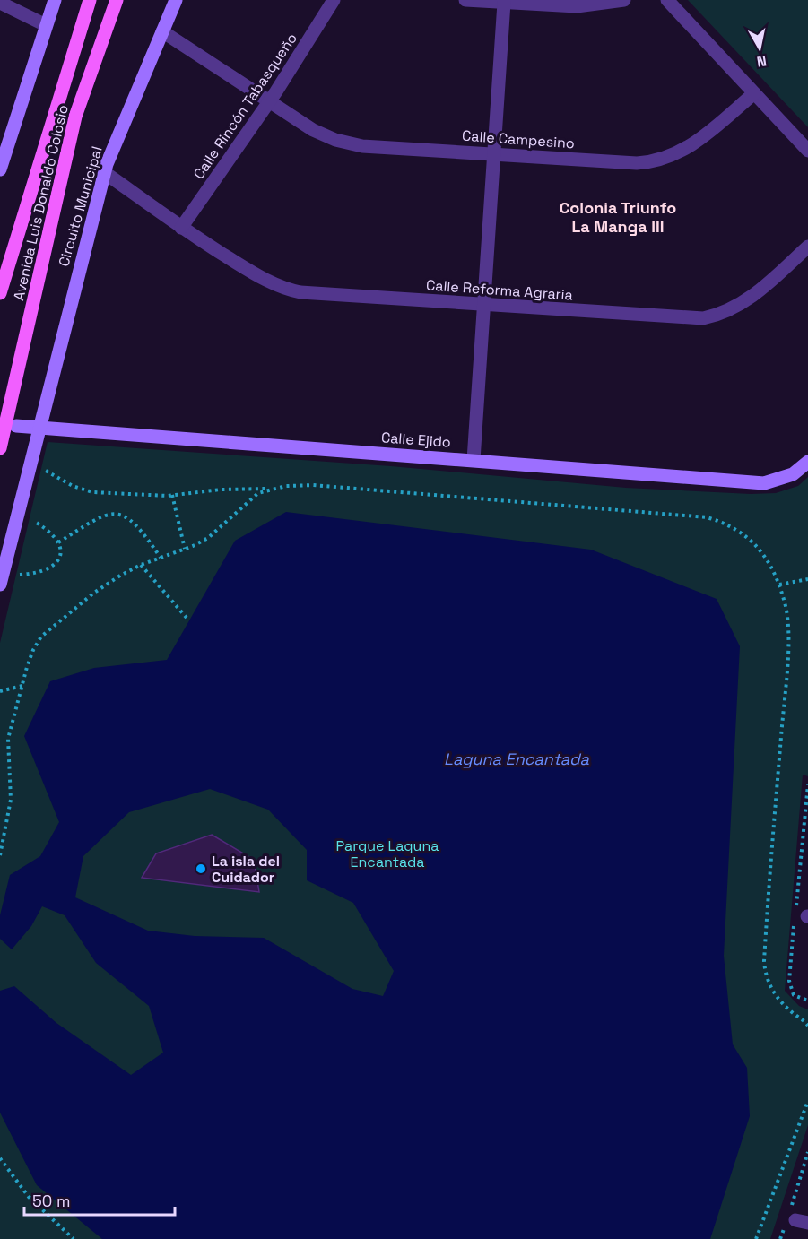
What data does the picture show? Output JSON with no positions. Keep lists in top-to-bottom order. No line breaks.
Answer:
{"streets":{"main road":["Avenida Luis Donaldo Colosio"],"street":["Calle Rincón Tabasqueño","Calle Campesino","Circuito Municipal","Calle Reforma Agraria","Calle Ejido"]},"crossings":[["Calle Rincón Tabasqueño","Calle Campesino"],["Calle Rincón Tabasqueño","Calle Reforma Agraria"],["Calle Campesino","Circuito Municipal"],["Circuito Municipal","Calle Reforma Agraria"],["Circuito Municipal","Calle Ejido"]],"districts":["Colonia Triunfo La Manga III"],"water":["Laguna Encantada"],"parks":["Parque Laguna Encantada"],"places":["La isla del Cuidador"],"scale_bar":"50 m","north":"bottom"}
